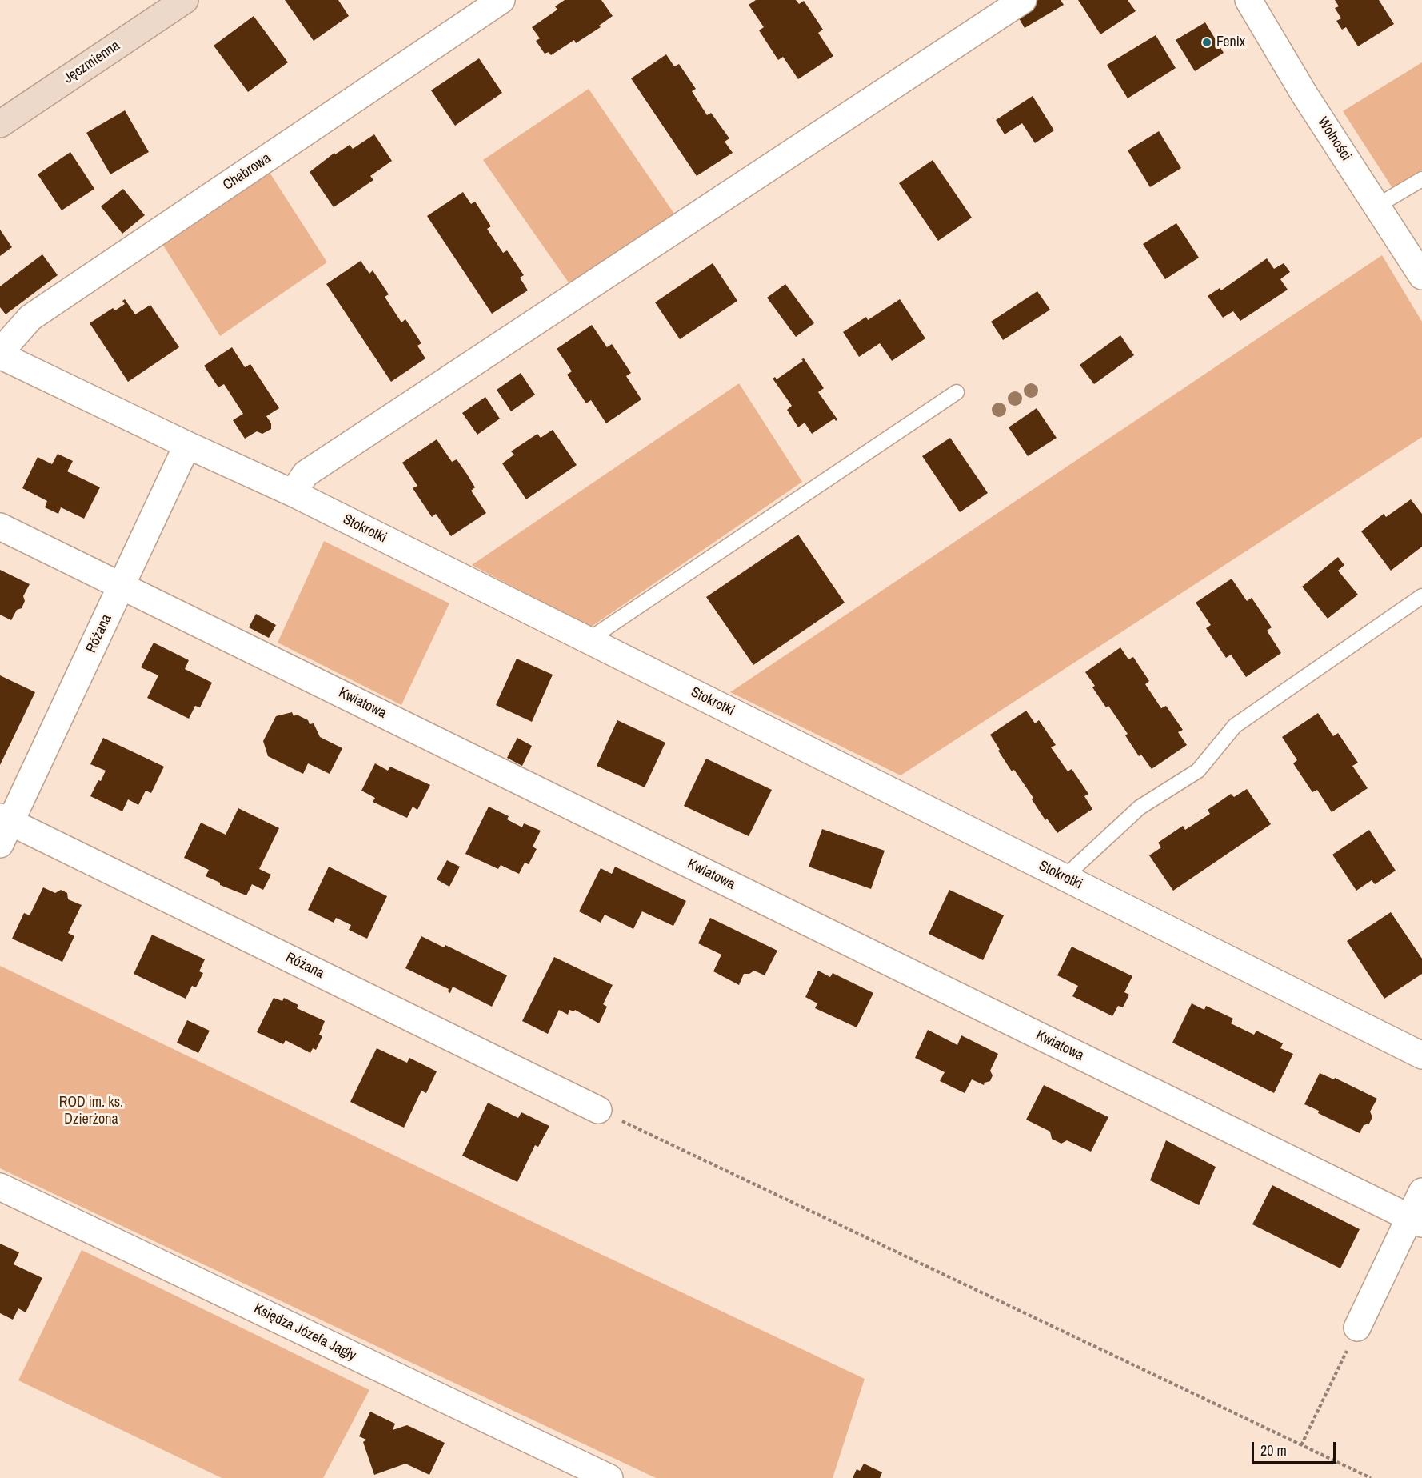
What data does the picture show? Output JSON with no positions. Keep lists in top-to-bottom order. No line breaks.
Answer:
{"streets":{"street":["Jęczmienna","Wolności","Chabrowa","Stokrotki","Różana","Kwiatowa","Księdza Józefa Jagły"]},"crossings":[["Chabrowa","Stokrotki"],["Stokrotki","Różana"],["Różana","Kwiatowa"]],"parks":["ROD im. ks. Dzierżona"],"places":["Fenix"],"scale_bar":"20 m"}
